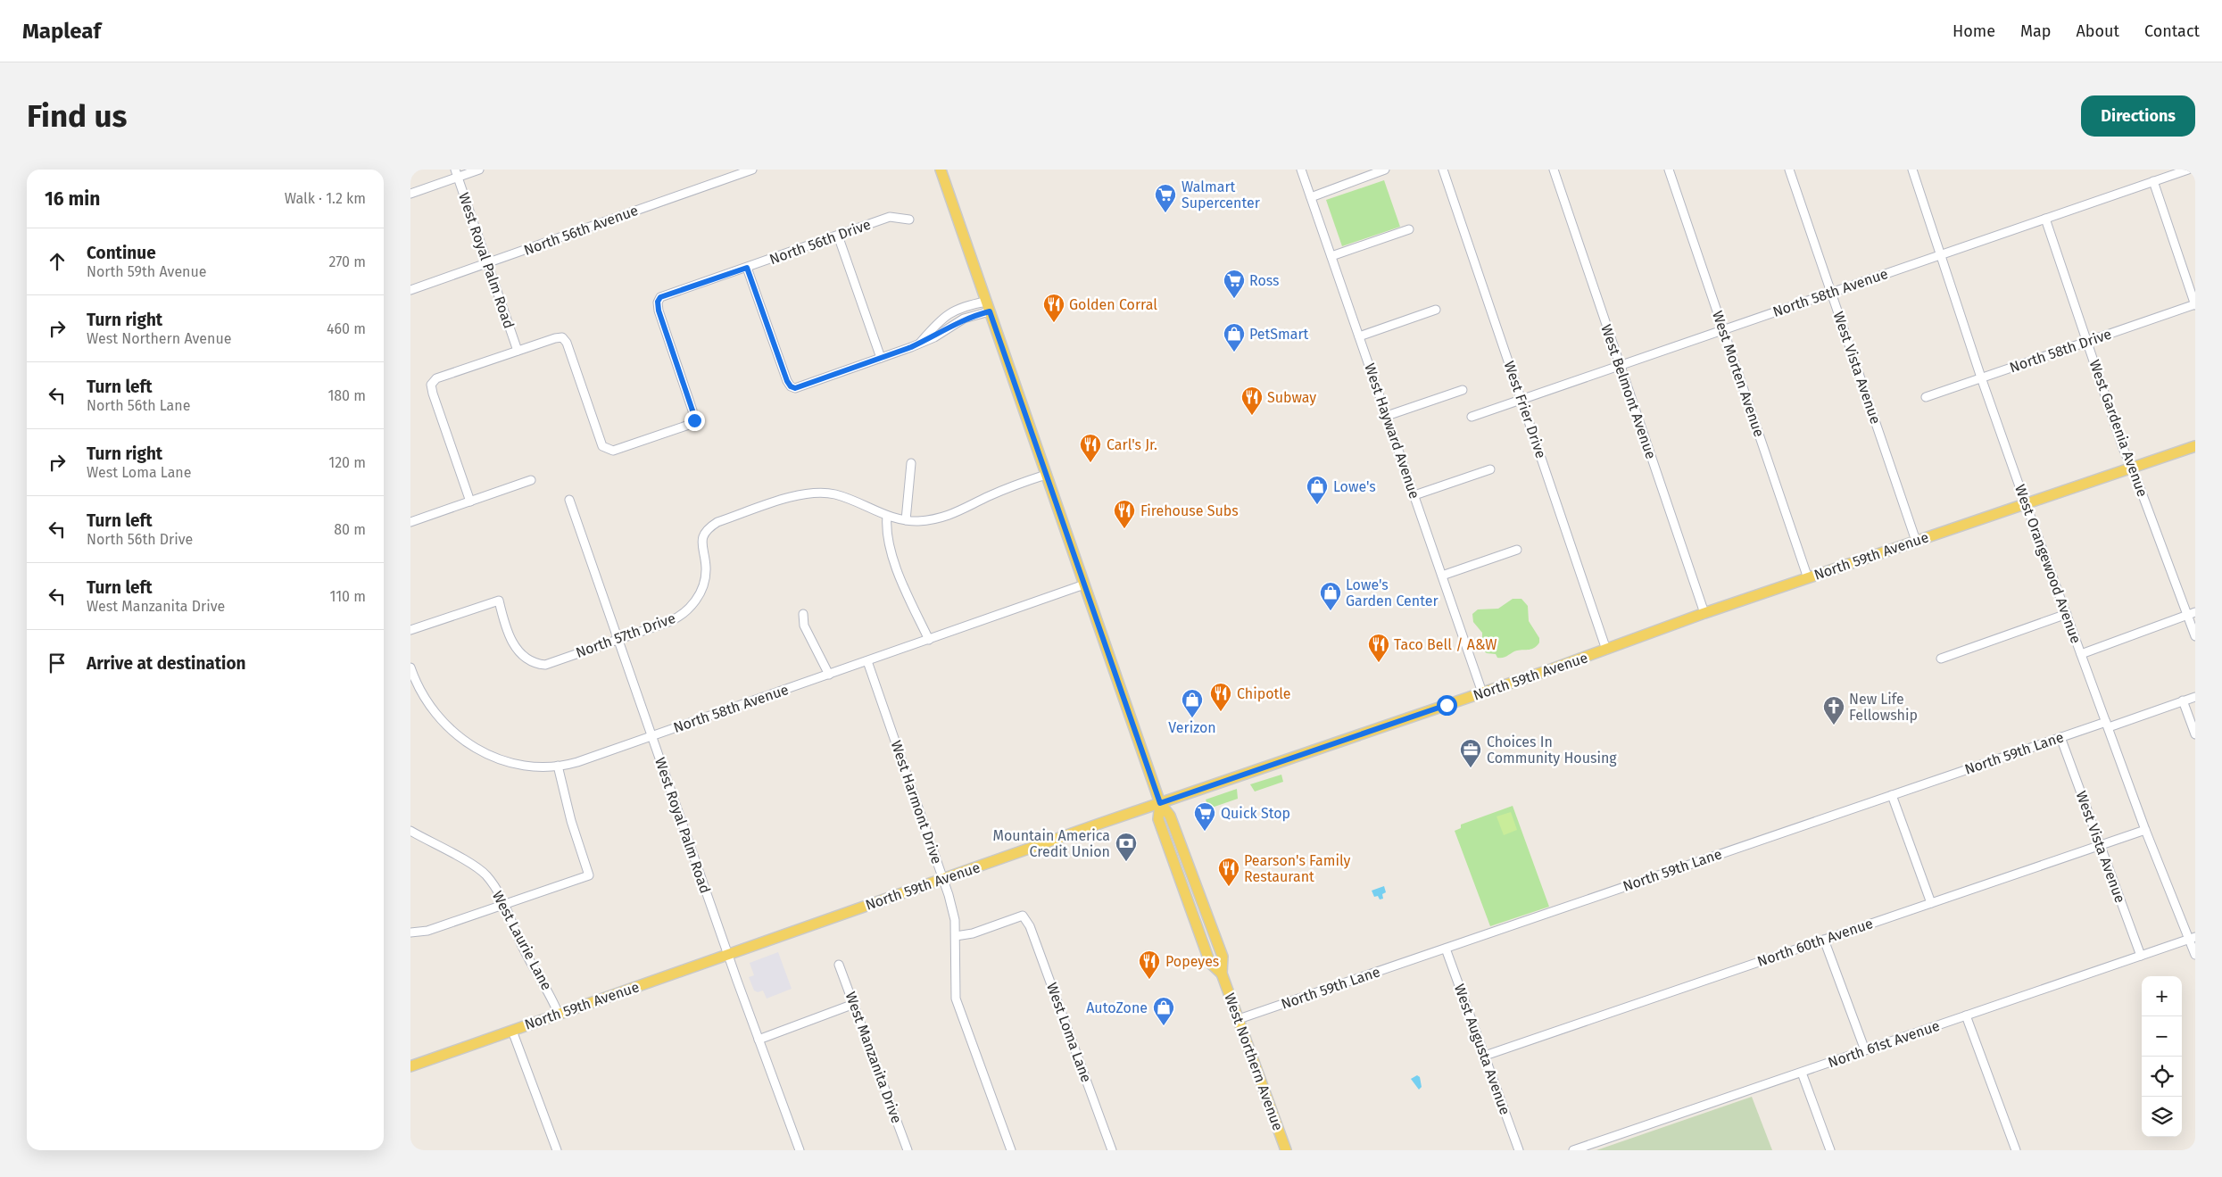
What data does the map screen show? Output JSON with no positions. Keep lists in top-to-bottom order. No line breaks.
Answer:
{"streets":{"main road":["North 59th Avenue","West Northern Avenue"],"street":["North 56th Avenue","North 56th Drive","West Royal Palm Road","North 58th Avenue","North 58th Drive","West Vista Avenue","West Morten Avenue","West Belmont Avenue","West Frier Drive","West Gardenia Avenue","West Hayward Avenue","West Orangewood Avenue","North 57th Drive","North 59th Lane","West Harmont Drive","West Laurie Lane","North 60th Avenue","West Loma Lane","North 61st Avenue","West Augusta Avenue","West Manzanita Drive"]},"crossings":[["North 56th Avenue","West Royal Palm Road"],["North 56th Drive","West Royal Palm Road"],["West Royal Palm Road","North 58th Avenue"],["West Royal Palm Road","North 59th Avenue"],["West Royal Palm Road","North 57th Drive"],["North 58th Avenue","West Vista Avenue"],["North 58th Avenue","West Morten Avenue"],["North 58th Avenue","West Belmont Avenue"],["North 58th Avenue","West Frier Drive"],["North 58th Avenue","West Gardenia Avenue"],["North 58th Avenue","West Orangewood Avenue"],["North 58th Avenue","West Harmont Drive"],["North 58th Avenue","West Northern Avenue"],["North 58th Drive","West Gardenia Avenue"],["North 58th Drive","West Orangewood Avenue"],["West Vista Avenue","North 59th Avenue"],["West Vista Avenue","North 59th Lane"],["West Vista Avenue","North 60th Avenue"],["West Vista Avenue","North 61st Avenue"],["West Morten Avenue","North 59th Avenue"],["West Belmont Avenue","North 59th Avenue"],["West Frier Drive","North 59th Avenue"],["West Gardenia Avenue","North 59th Avenue"],["West Hayward Avenue","North 59th Avenue"],["North 59th Avenue","West Orangewood Avenue"],["North 59th Avenue","West Harmont Drive"],["North 59th Avenue","West Laurie Lane"],["North 59th Avenue","West Northern Avenue"],["West Orangewood Avenue","North 59th Lane"],["West Orangewood Avenue","North 60th Avenue"],["West Orangewood Avenue","North 61st Avenue"],["North 57th Drive","West Northern Avenue"],["North 59th Lane","West Augusta Avenue"],["North 59th Lane","West Northern Avenue"],["West Harmont Drive","West Loma Lane"],["North 60th Avenue","West Augusta Avenue"]],"places":{"supermarket":["Walmart Supercenter","Ross","Quick Stop"],"restaurant":["Golden Corral","Subway","Carl's Jr.","Firehouse Subs","Taco Bell / A&W","Chipotle","Pearson's Family Restaurant","Popeyes"],"shop":["PetSmart","Lowe's","Lowe's Garden Center","Verizon","AutoZone"],"church":["New Life Fellowship"],"office":["Choices In Community Housing"],"bank":["Mountain America Credit Union"]},"page":{"header":"Mapleaf","nav":["Home","Map","About","Contact"],"buttons":"Directions","title":"Find us","heading":["16 min","Walk · 1.2 km"],"list":[["Continue","North 59th Avenue","270 m"],["Turn right","West Northern Avenue","460 m"],["Turn left","North 56th Lane","180 m"],["Turn right","West Loma Lane","120 m"],["Turn left","North 56th Drive","80 m"],["Turn left","West Manzanita Drive","110 m"],"Arrive at destination"],"map_buttons":["+","−"]}}
